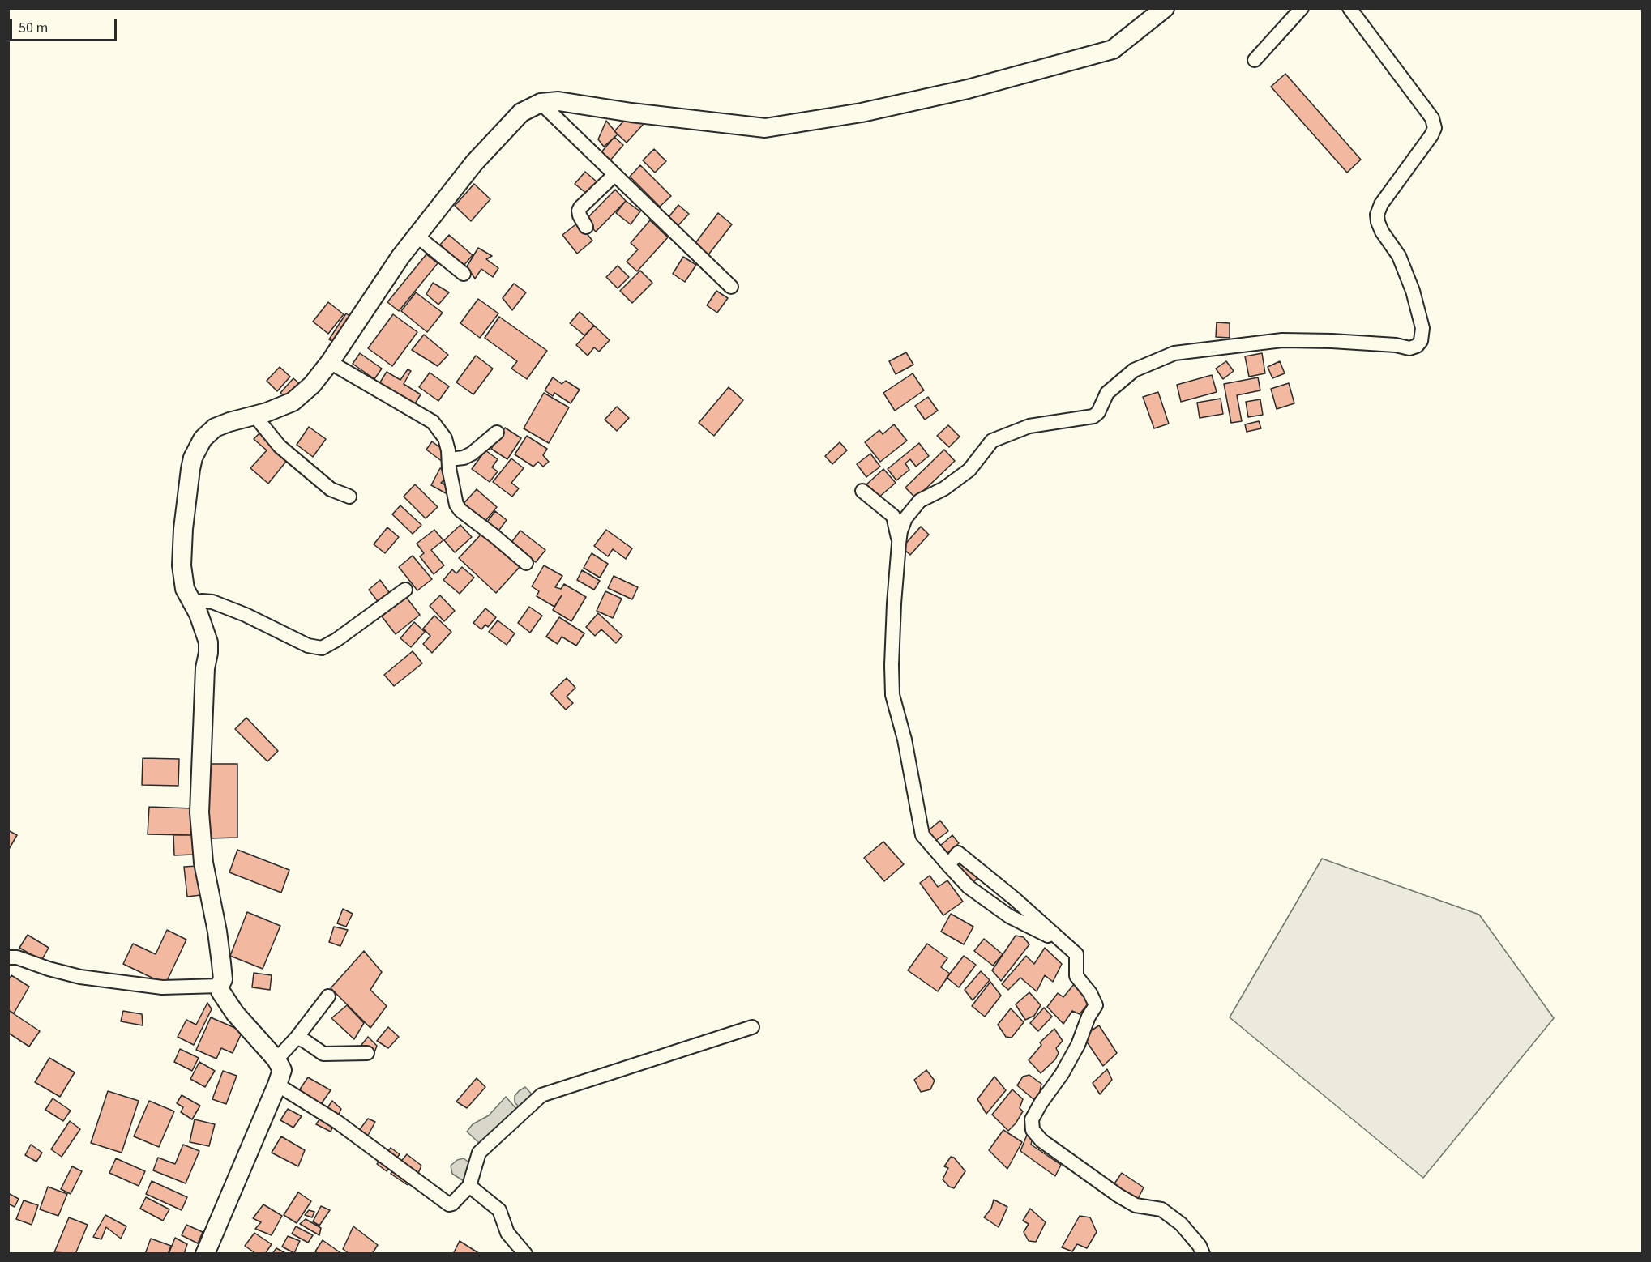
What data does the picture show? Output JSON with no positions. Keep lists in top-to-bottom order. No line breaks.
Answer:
{"scale_bar":"50 m"}
